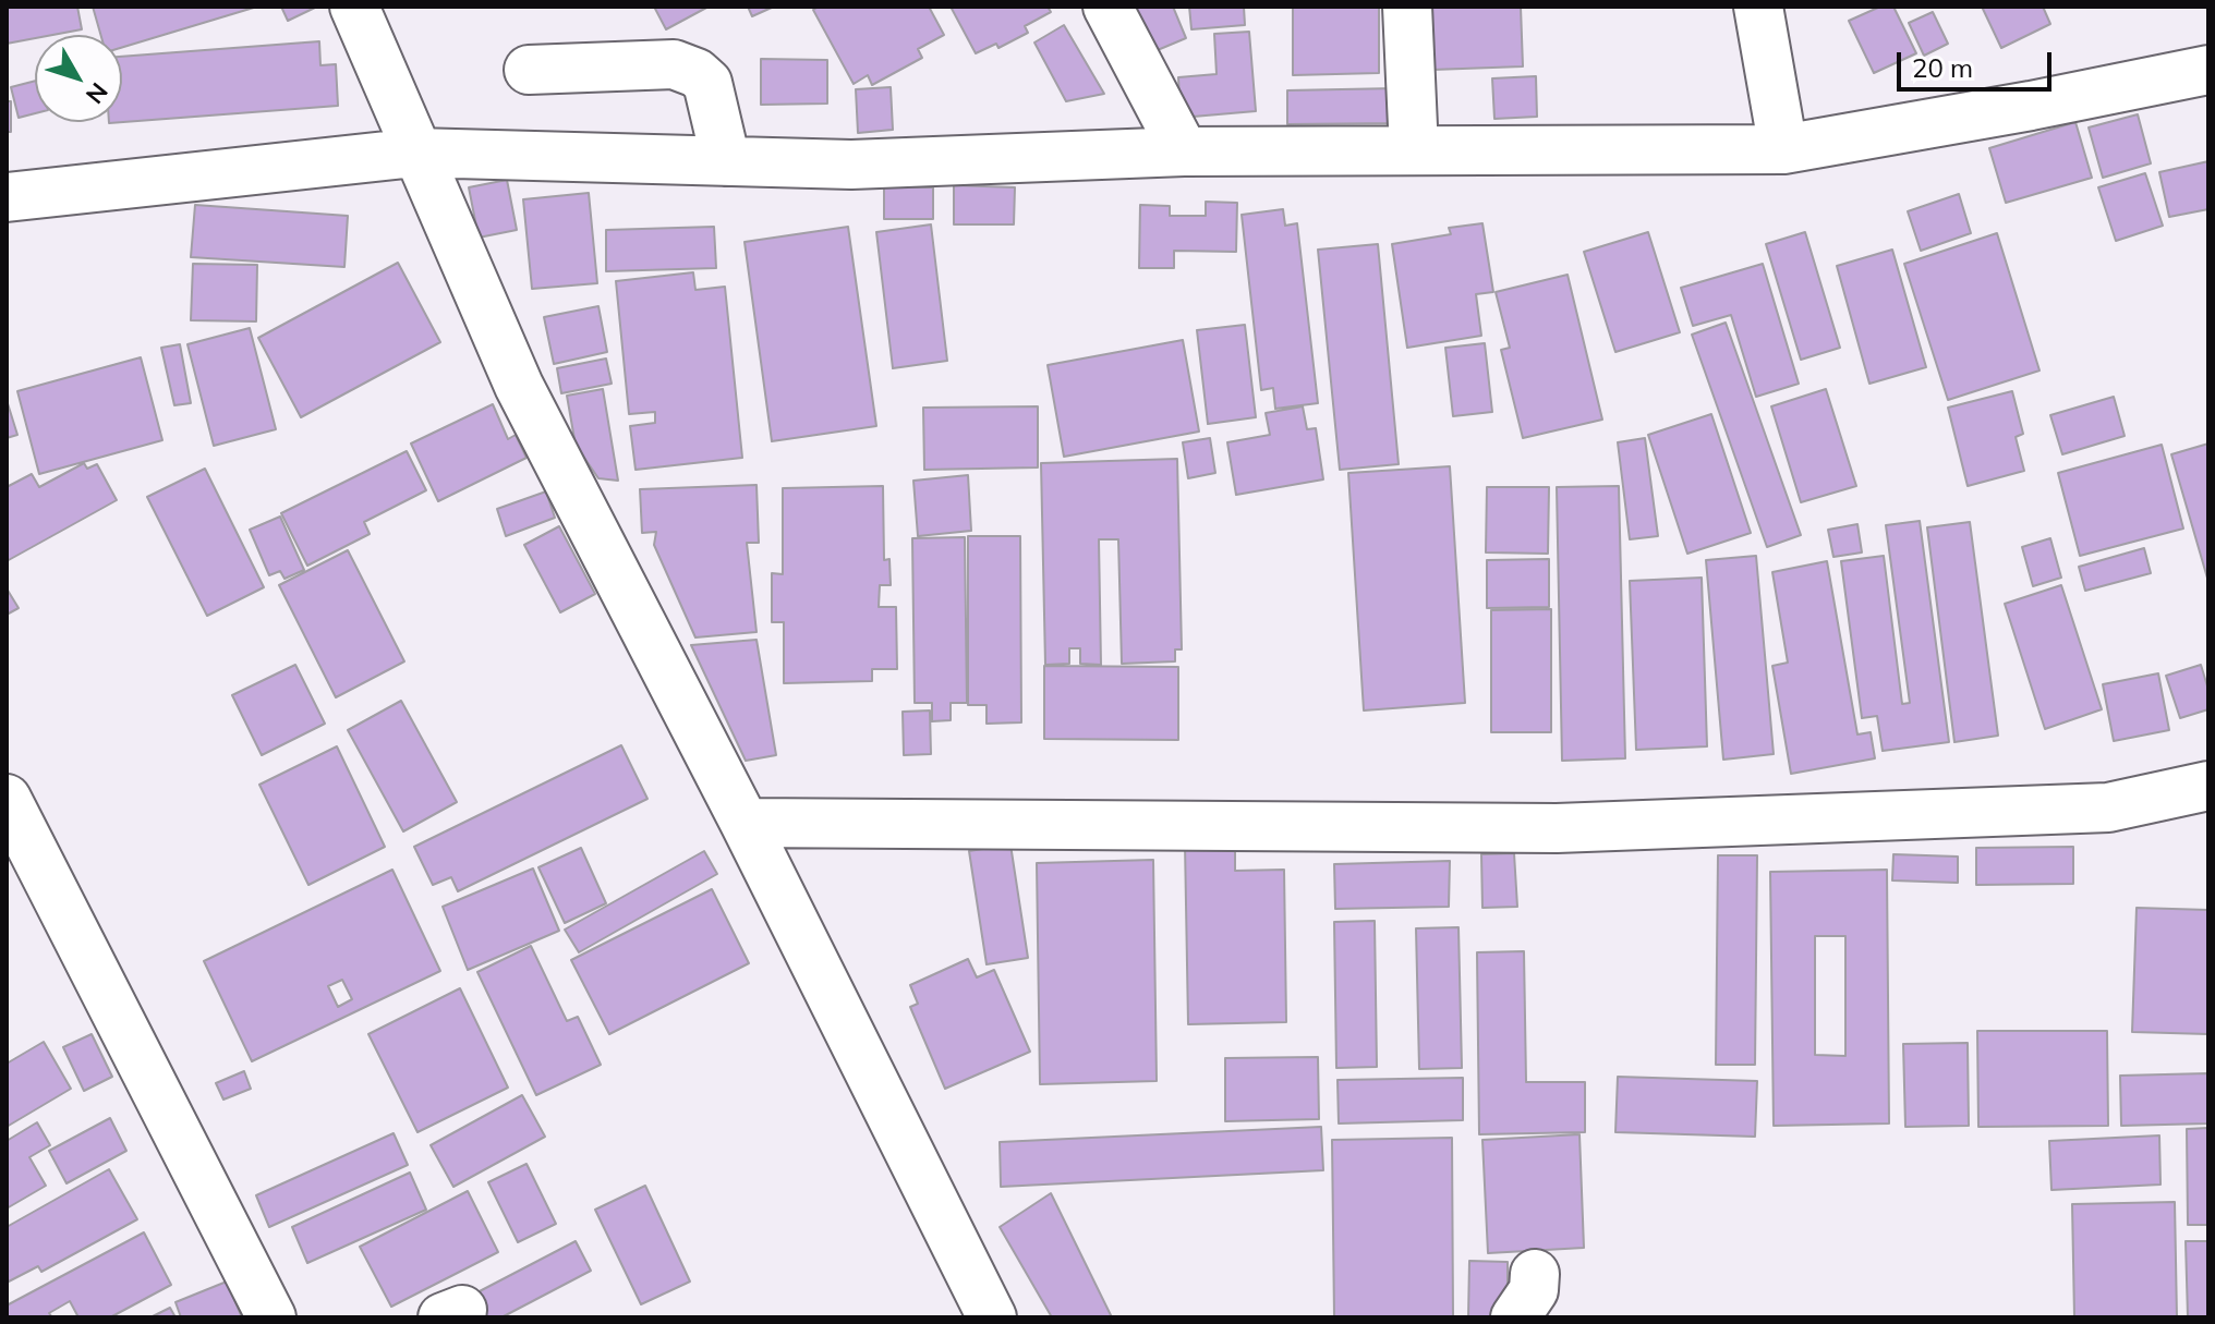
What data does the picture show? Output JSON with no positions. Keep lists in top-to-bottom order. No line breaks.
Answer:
{"scale_bar":"20 m","north":"bottom right"}
